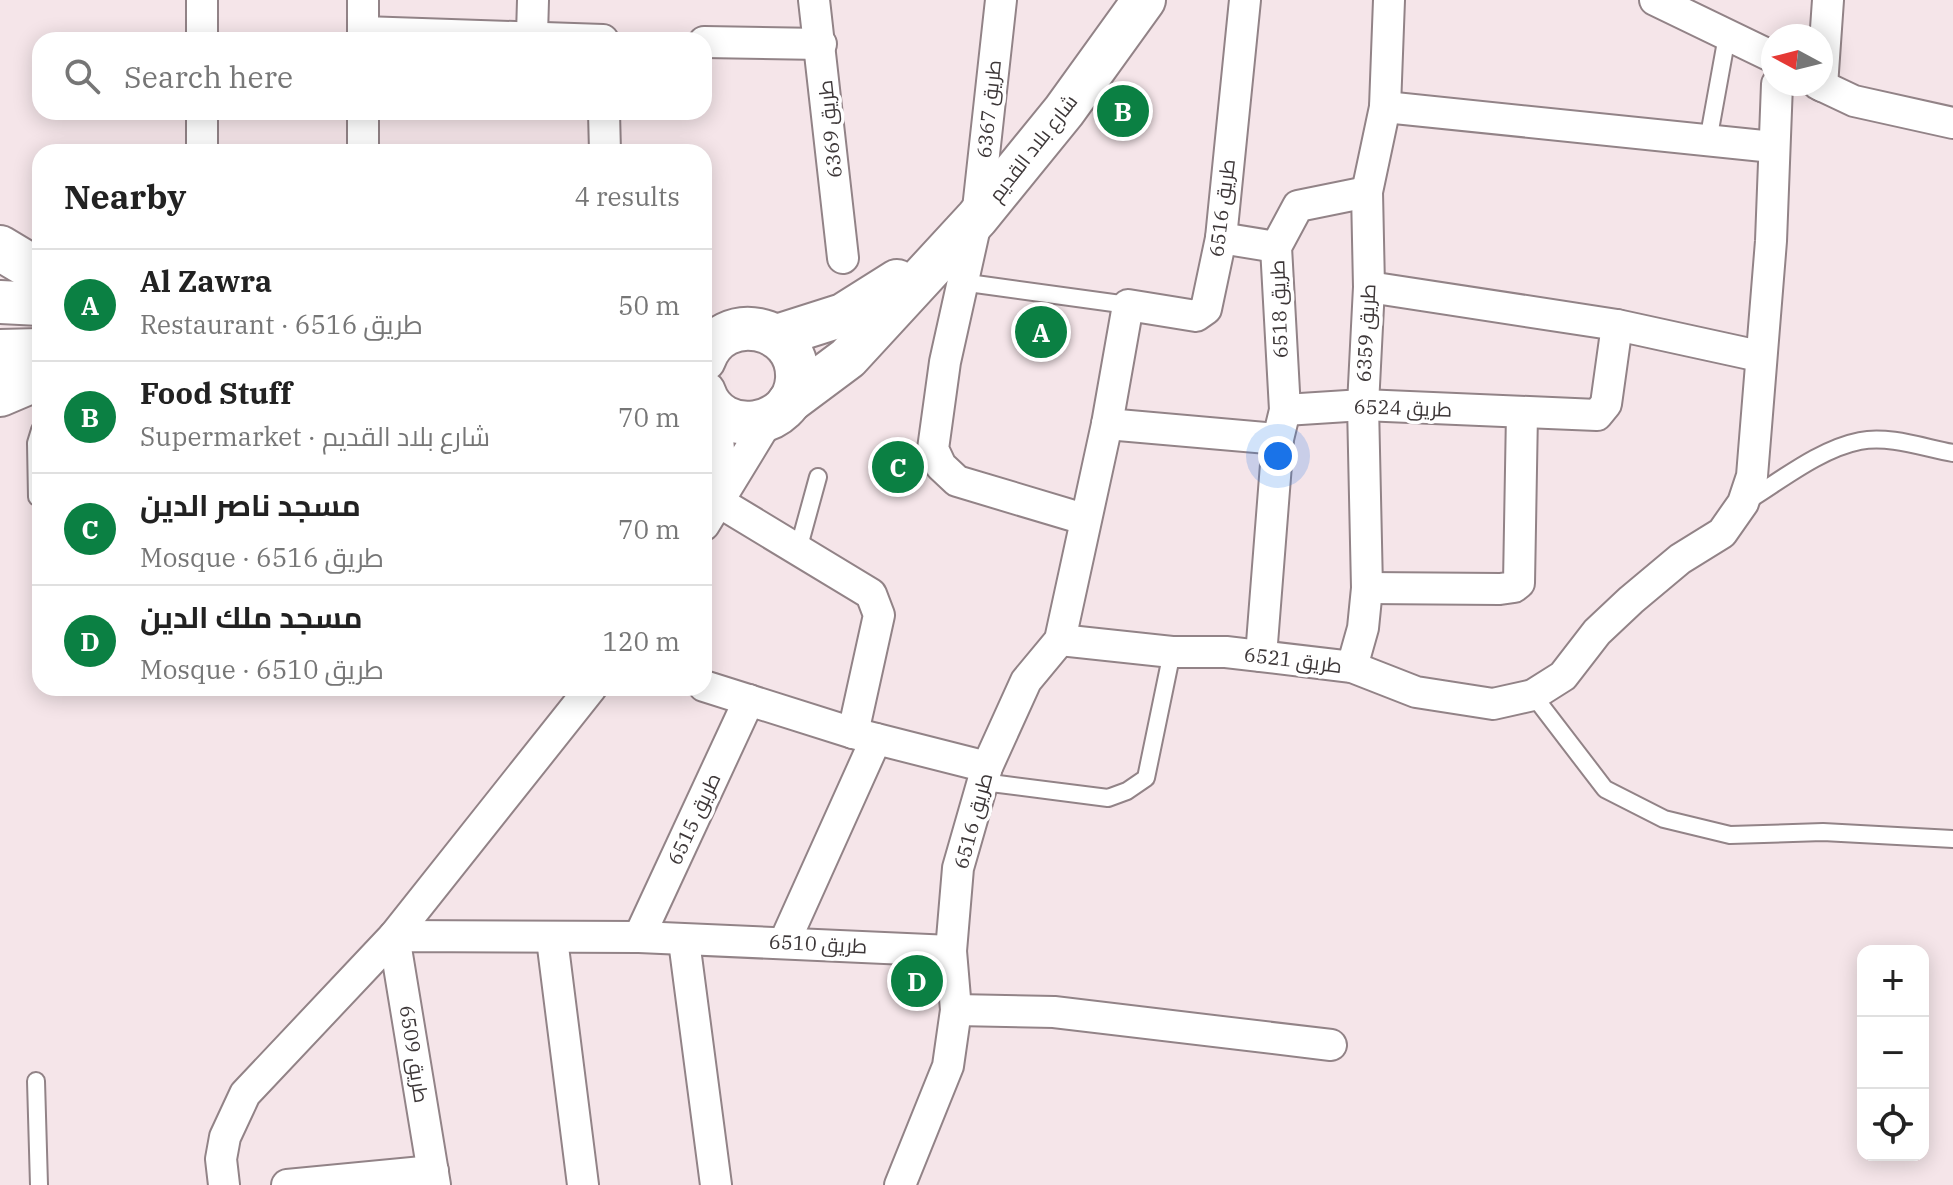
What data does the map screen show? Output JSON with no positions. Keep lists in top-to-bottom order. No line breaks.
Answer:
{"streets":{"street":["طريق 6367","طريق 6369","شارع بلاد القديم","طريق 6516","طريق 6518","طريق 6359","طريق 6524","طريق 6521","طريق 6515","طريق 6510","طريق 6509"]},"crossings":[["طريق 6367","شارع بلاد القديم"],["طريق 6367","طريق 6516"],["طريق 6516","طريق 6521"],["طريق 6516","طريق 6510"],["طريق 6518","طريق 6359"],["طريق 6518","طريق 6524"],["طريق 6518","طريق 6521"],["طريق 6359","طريق 6524"],["طريق 6359","طريق 6521"],["طريق 6515","طريق 6510"],["طريق 6510","طريق 6509"]],"north":"left","page":{"search":"Search here","pins":["B","A","C","D"],"heading":["Nearby","4 results"],"list":[{"mark":"A","name":"Al Zawra","note":"Restaurant · طريق 6516","value":"50 m"},{"mark":"B","name":"Food Stuff","note":"Supermarket · شارع بلاد القديم","value":"70 m"},{"mark":"C","name":"مسجد ناصر الدين","note":"Mosque · طريق 6516","value":"70 m"},{"mark":"D","name":"مسجد ملك الدين","note":"Mosque · طريق 6510","value":"120 m"}],"map_buttons":["+","−"]}}
